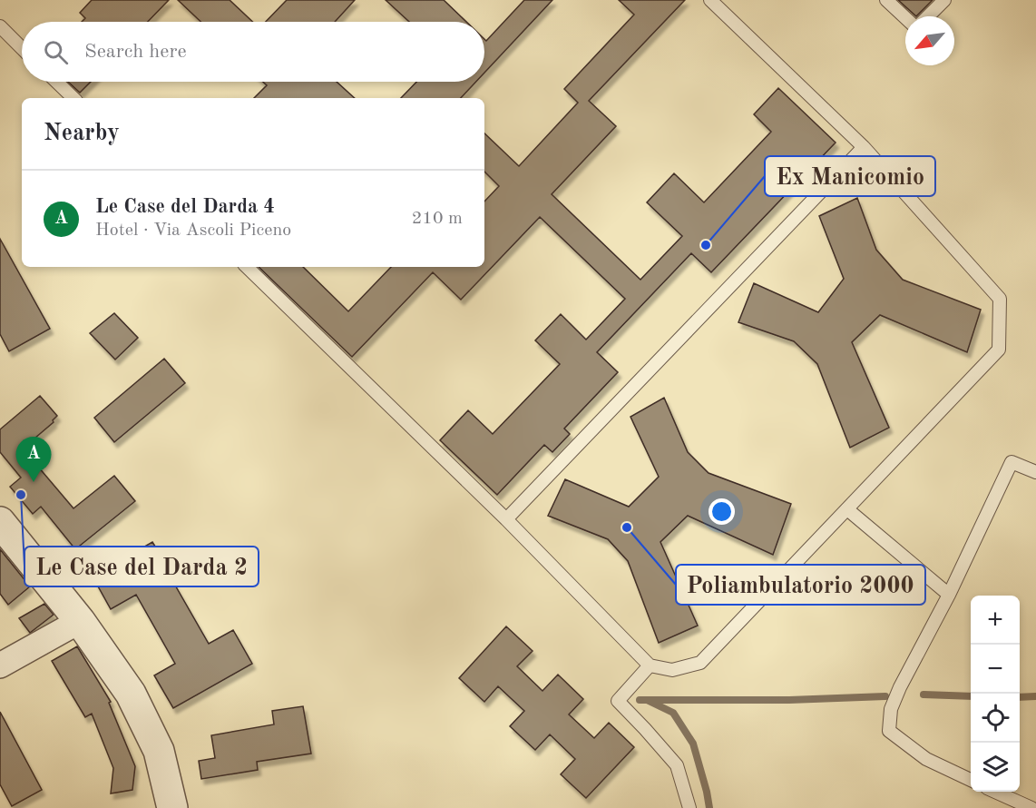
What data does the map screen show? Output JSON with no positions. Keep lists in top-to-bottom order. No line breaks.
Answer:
{"places":["Ex Manicomio","Le Case del Darda 2","Poliambulatorio 2000"],"north":"bottom left","page":{"search":"Search here","heading":"Nearby","list":[{"mark":"A","name":"Le Case del Darda 4","note":"Hotel · Via Ascoli Piceno","value":"210 m"}],"pins":"A","map_buttons":["+","−"]}}
